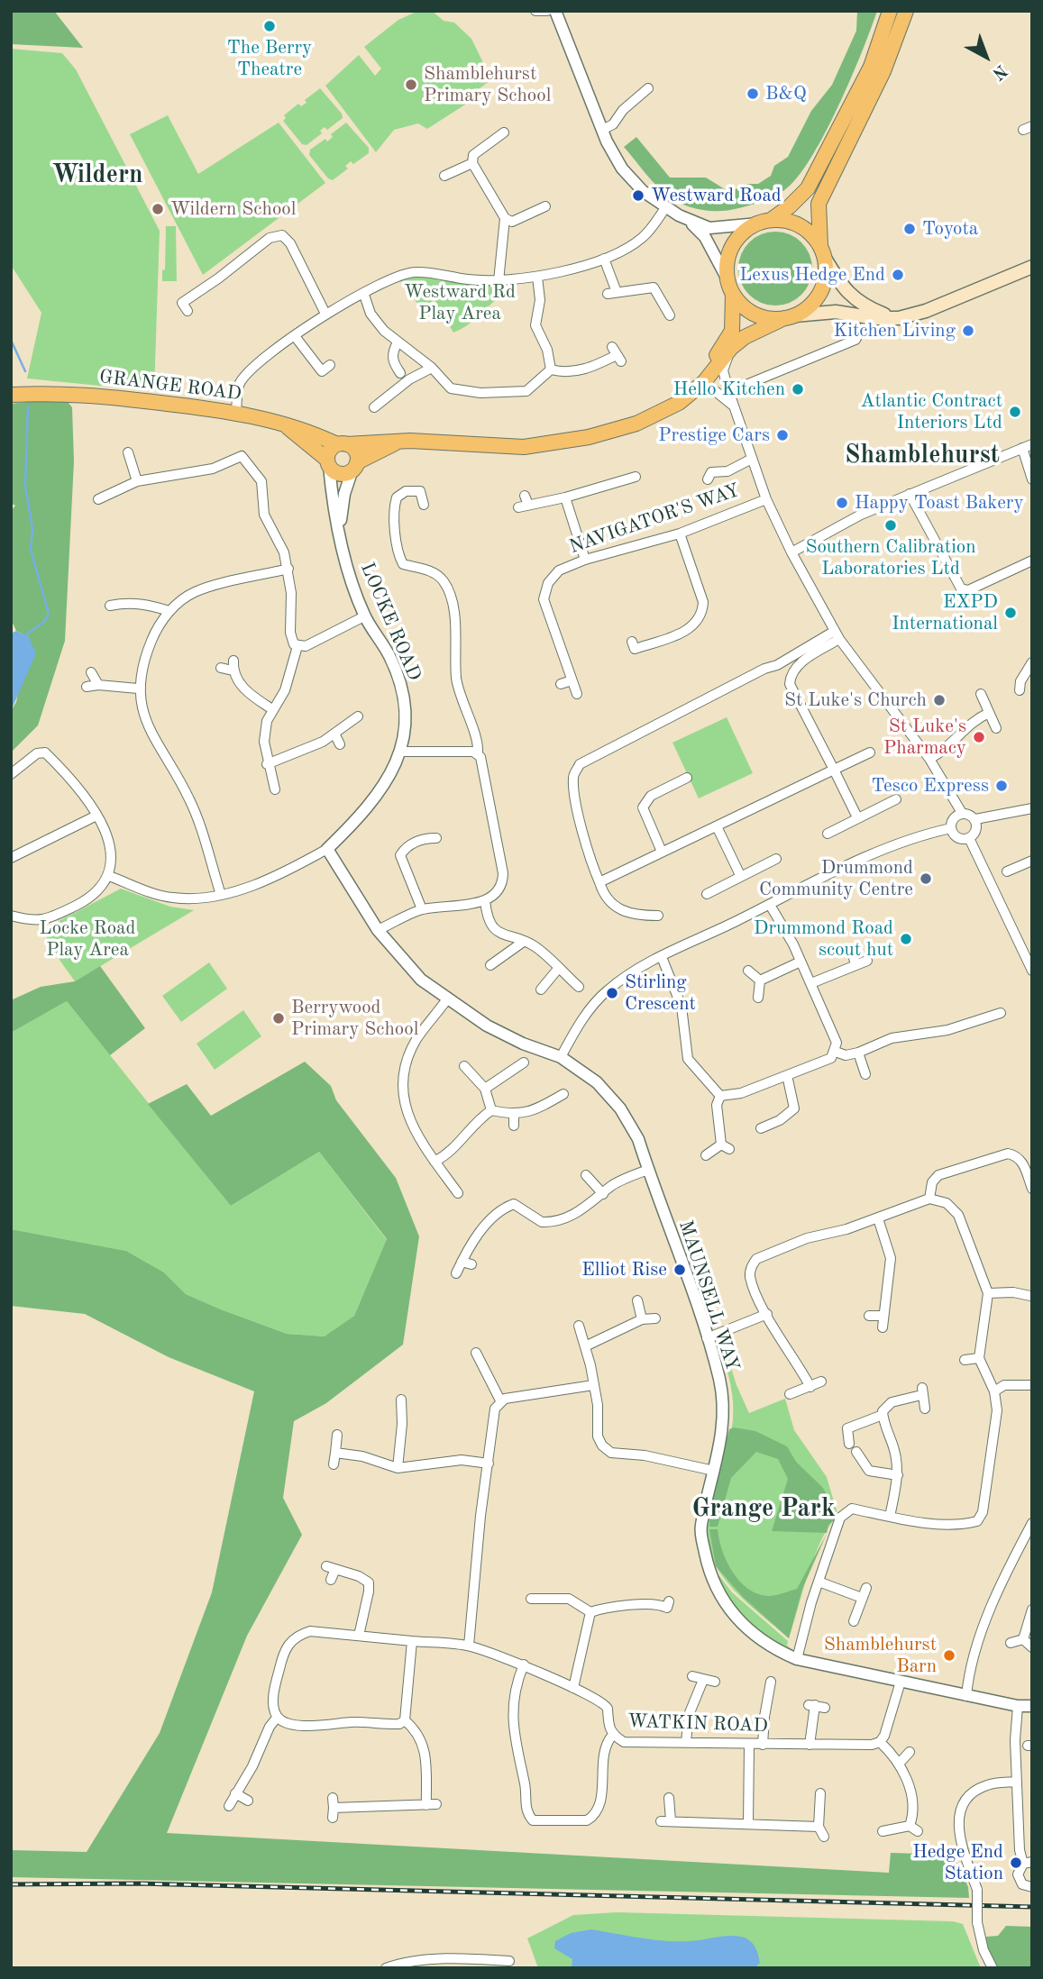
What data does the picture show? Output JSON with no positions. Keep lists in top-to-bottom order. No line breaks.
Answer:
{"streets":{"main road":["GRANGE ROAD"],"street":["NAVIGATOR'S WAY","LOCKE ROAD","MAUNSELL WAY","WATKIN ROAD"]},"crossings":[["GRANGE ROAD","LOCKE ROAD"],["LOCKE ROAD","MAUNSELL WAY"]],"districts":["Wildern","Shamblehurst","Grange Park"],"parks":["Westward Rd Play Area","Locke Road Play Area"],"places":["The Berry Theatre","Shamblehurst Primary School","B&Q","Westward Road","Wildern School","Toyota","Lexus Hedge End","Kitchen Living","Hello Kitchen","Atlantic Contract Interiors Ltd","Prestige Cars","Happy Toast Bakery","Southern Calibration Laboratories Ltd","EXPD International","St Luke's Church","St Luke's Pharmacy","Tesco Express","Drummond Community Centre","Drummond Road scout hut","Stirling Crescent","Berrywood Primary School","Elliot Rise","Shamblehurst Barn","Hedge End Station"],"north":"bottom right"}
